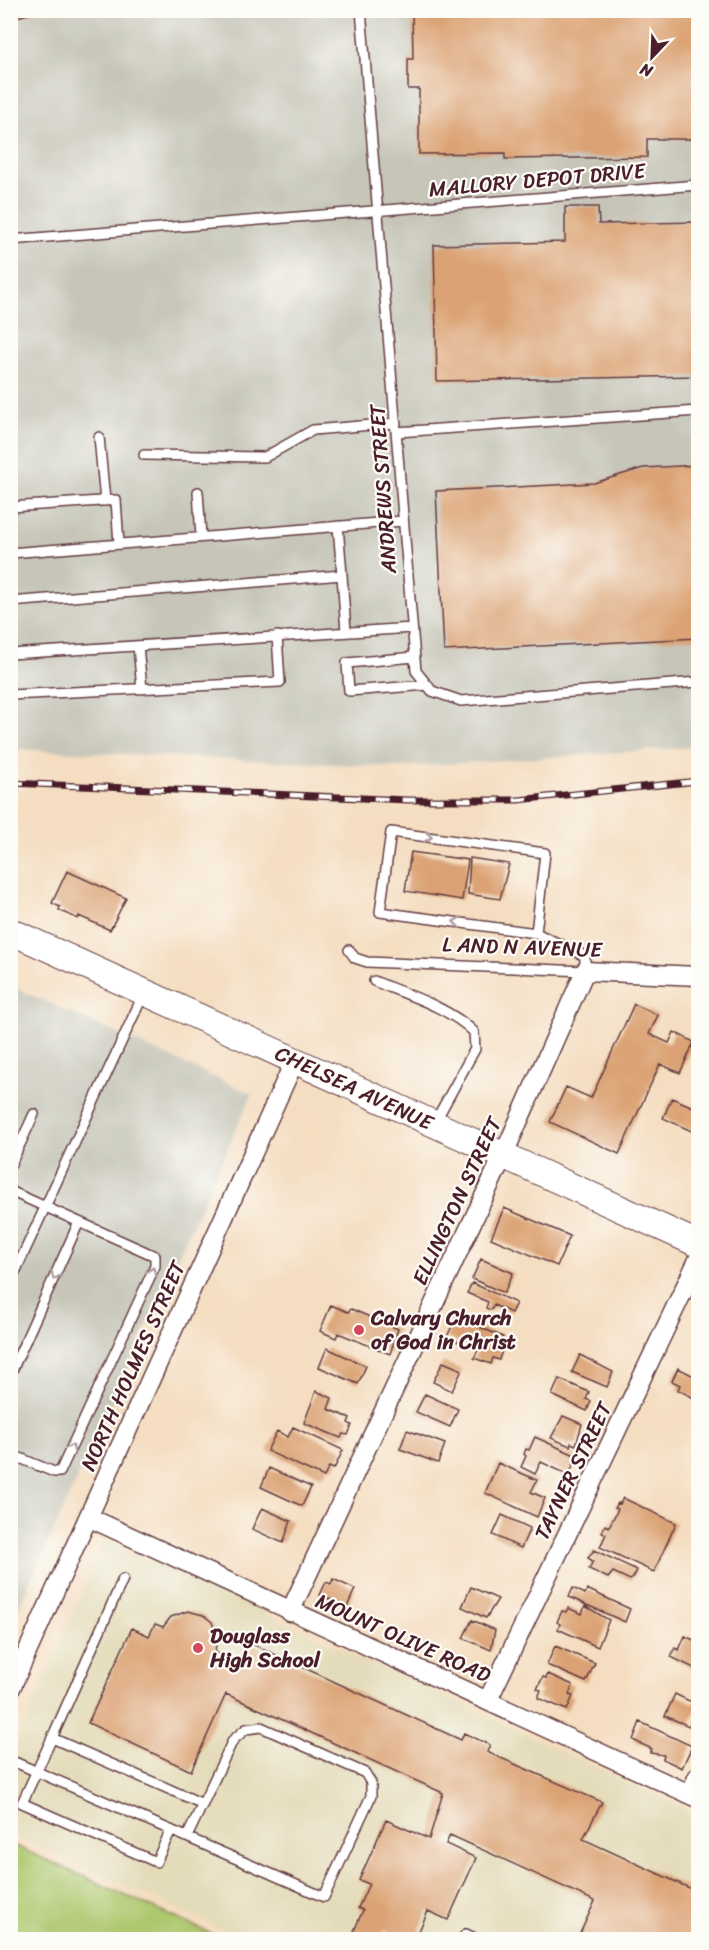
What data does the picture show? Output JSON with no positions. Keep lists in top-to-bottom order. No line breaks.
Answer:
{"streets":{"main road":["CHELSEA AVENUE"],"street":["L AND N AVENUE","ELLINGTON STREET","NORTH HOLMES STREET","TAYNER STREET","MOUNT OLIVE ROAD"],"lane":["MALLORY DEPOT DRIVE","ANDREWS STREET"]},"crossings":[["MALLORY DEPOT DRIVE","ANDREWS STREET"],["L AND N AVENUE","ELLINGTON STREET"],["CHELSEA AVENUE","ELLINGTON STREET"],["CHELSEA AVENUE","NORTH HOLMES STREET"],["ELLINGTON STREET","MOUNT OLIVE ROAD"],["NORTH HOLMES STREET","MOUNT OLIVE ROAD"],["TAYNER STREET","MOUNT OLIVE ROAD"]],"places":["Calvary Church of God in Christ","Douglass High School"],"north":"bottom left"}
